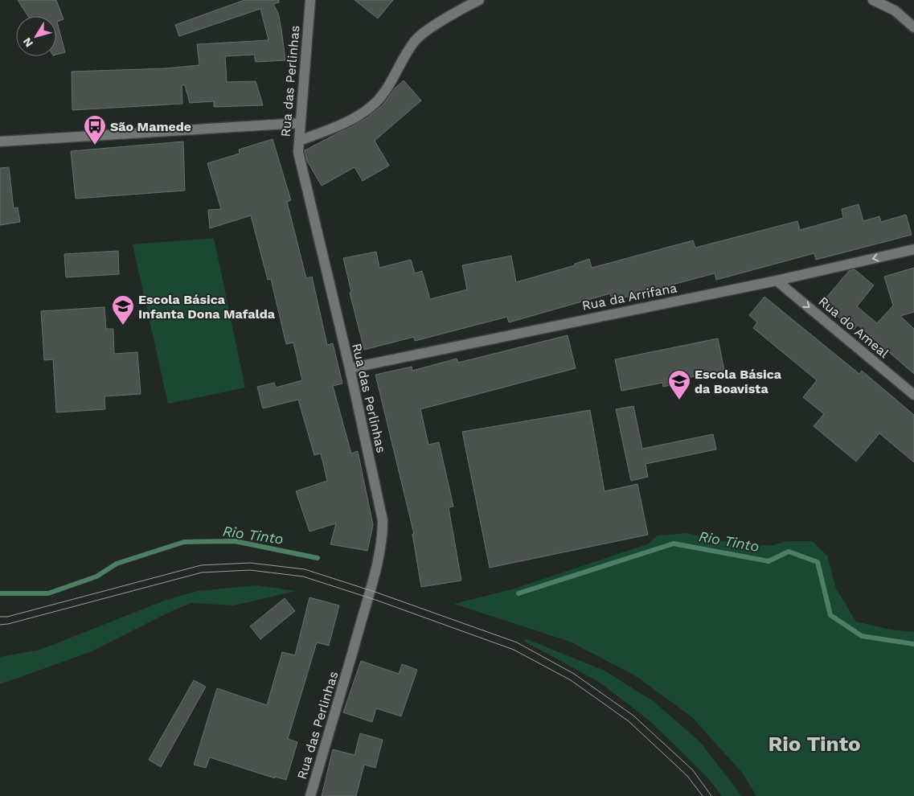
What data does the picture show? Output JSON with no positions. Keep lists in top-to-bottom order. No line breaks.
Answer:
{"streets":{"street":["Rua das Perlinhas","Rua da Arrifana","Rua do Ameal"]},"crossings":[["Rua das Perlinhas","Rua da Arrifana"],["Rua da Arrifana","Rua do Ameal"]],"one_way":["Rua do Ameal"],"districts":["Rio Tinto"],"water":["Rio Tinto"],"places":{"bus stop":["São Mamede"],"school or university":["Escola Básica Infanta Dona Mafalda","Escola Básica da Boavista"]},"north":"bottom left"}
